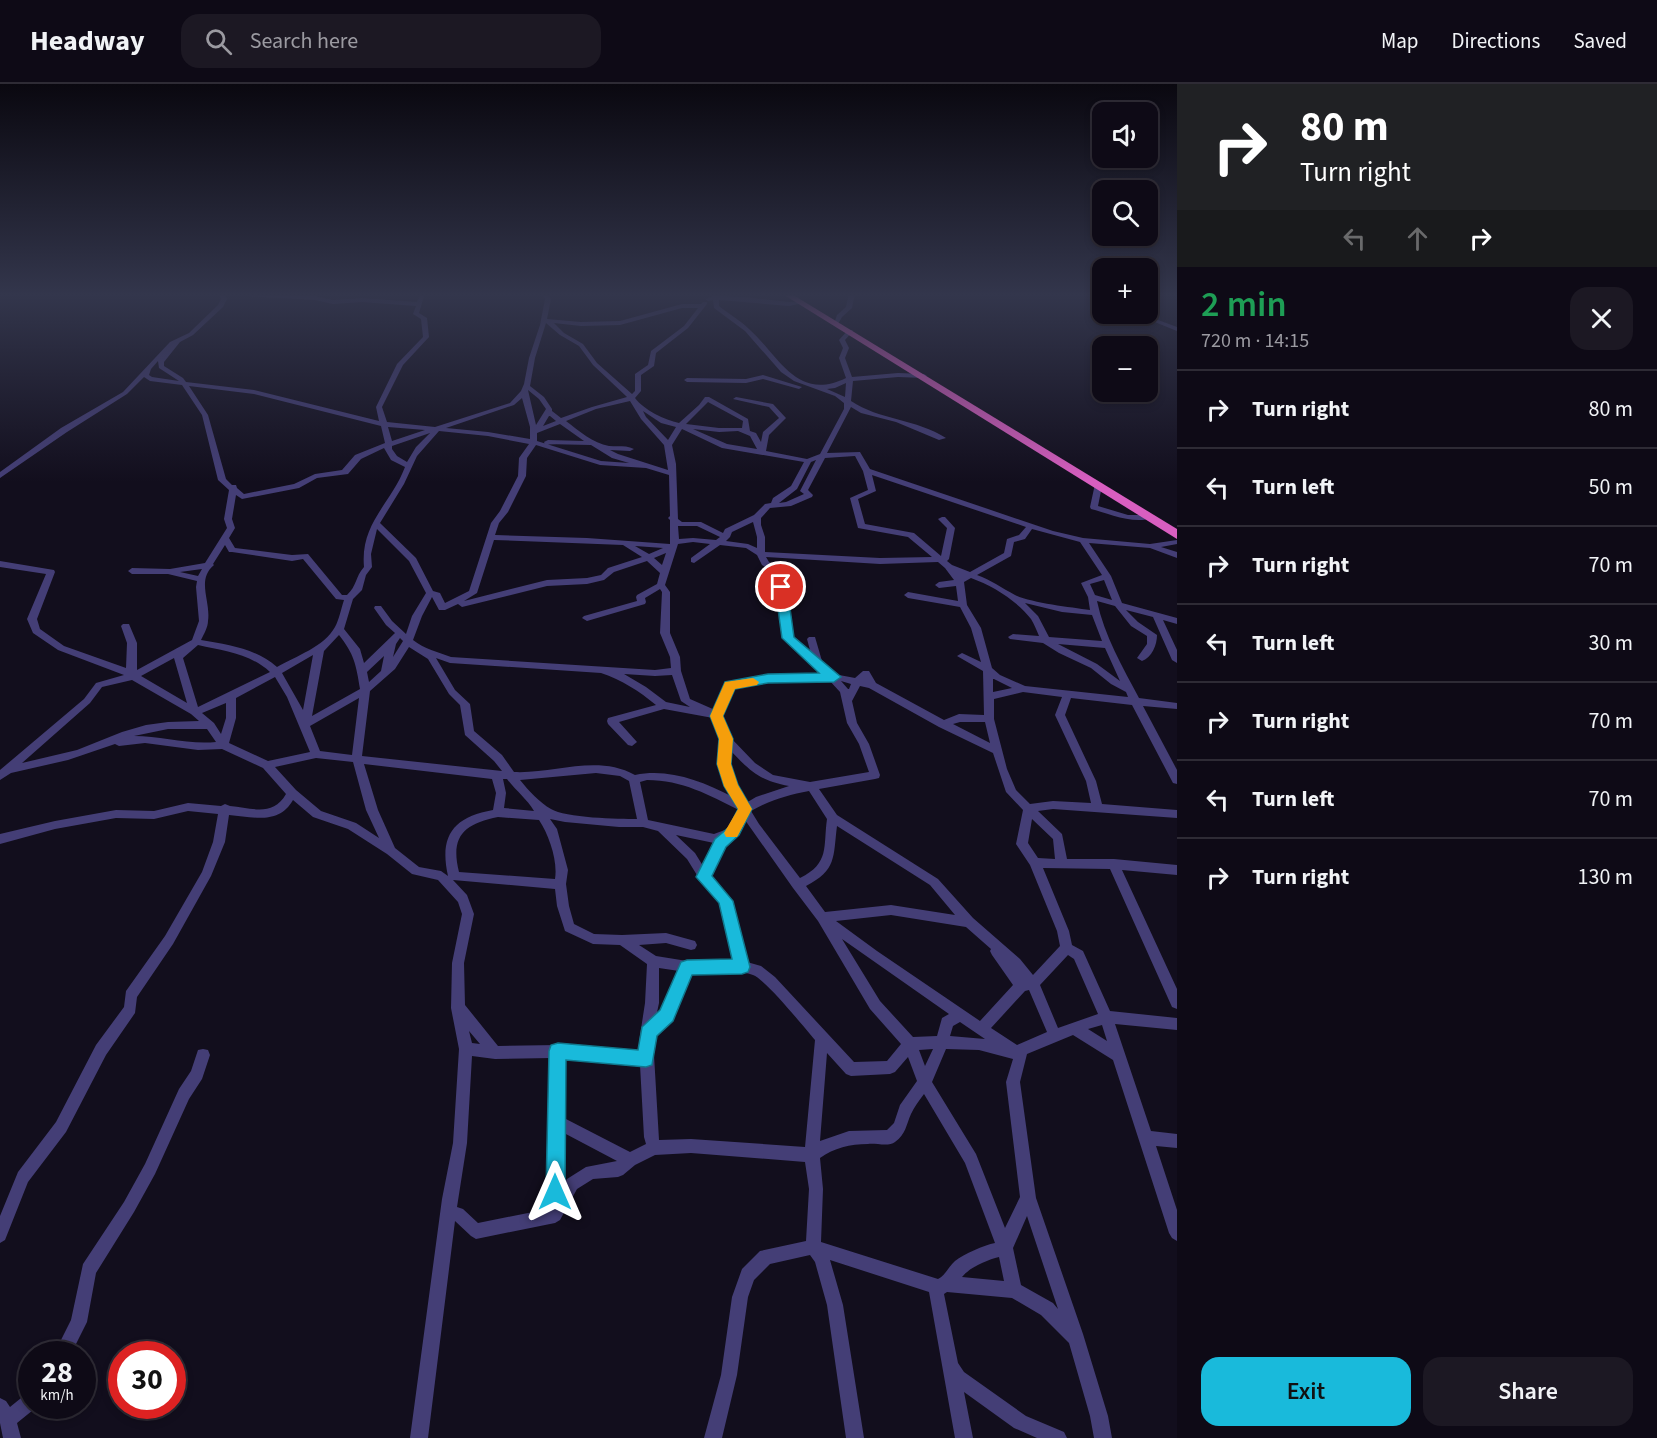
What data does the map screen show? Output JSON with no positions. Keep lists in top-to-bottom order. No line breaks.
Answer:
{"page":{"header":"Headway","search":"Search here","nav":["Map","Directions","Saved"],"turn":["80 m","Turn right"],"map_buttons":["+","−"],"heading":["2 min","720 m · 14:15"],"list":[{"name":"Turn right","value":"80 m"},{"name":"Turn left","value":"50 m"},{"name":"Turn right","value":"70 m"},{"name":"Turn left","value":"30 m"},{"name":"Turn right","value":"70 m"},{"name":"Turn left","value":"70 m"},{"name":"Turn right","value":"130 m"}],"speed":"28 km/h","limit":"30","buttons":["Exit","Share"]}}
